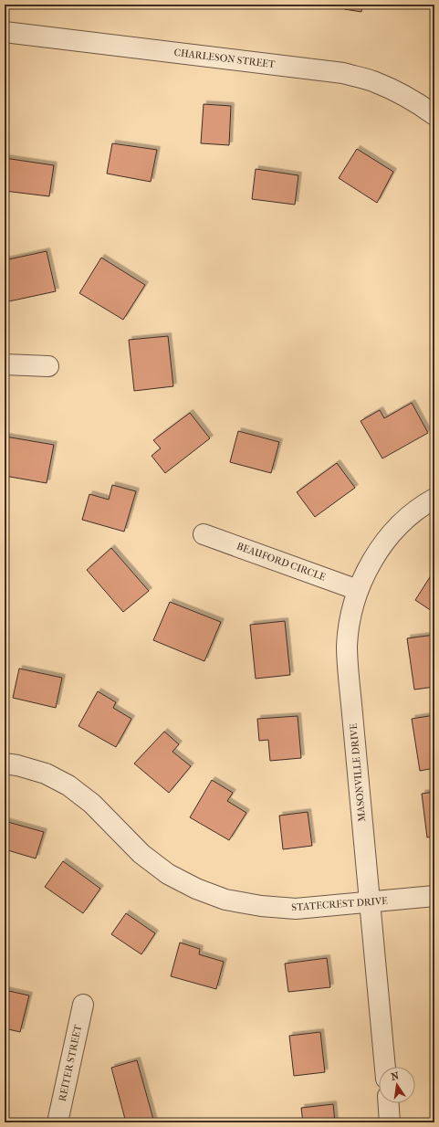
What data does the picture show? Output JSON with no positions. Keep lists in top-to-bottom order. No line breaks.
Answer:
{"streets":{"street":["CHARLESON STREET","BEAUFORD CIRCLE","MASONVILLE DRIVE","STATECREST DRIVE","REITER STREET"]},"crossings":[["BEAUFORD CIRCLE","MASONVILLE DRIVE"],["MASONVILLE DRIVE","STATECREST DRIVE"]],"north":"top"}
